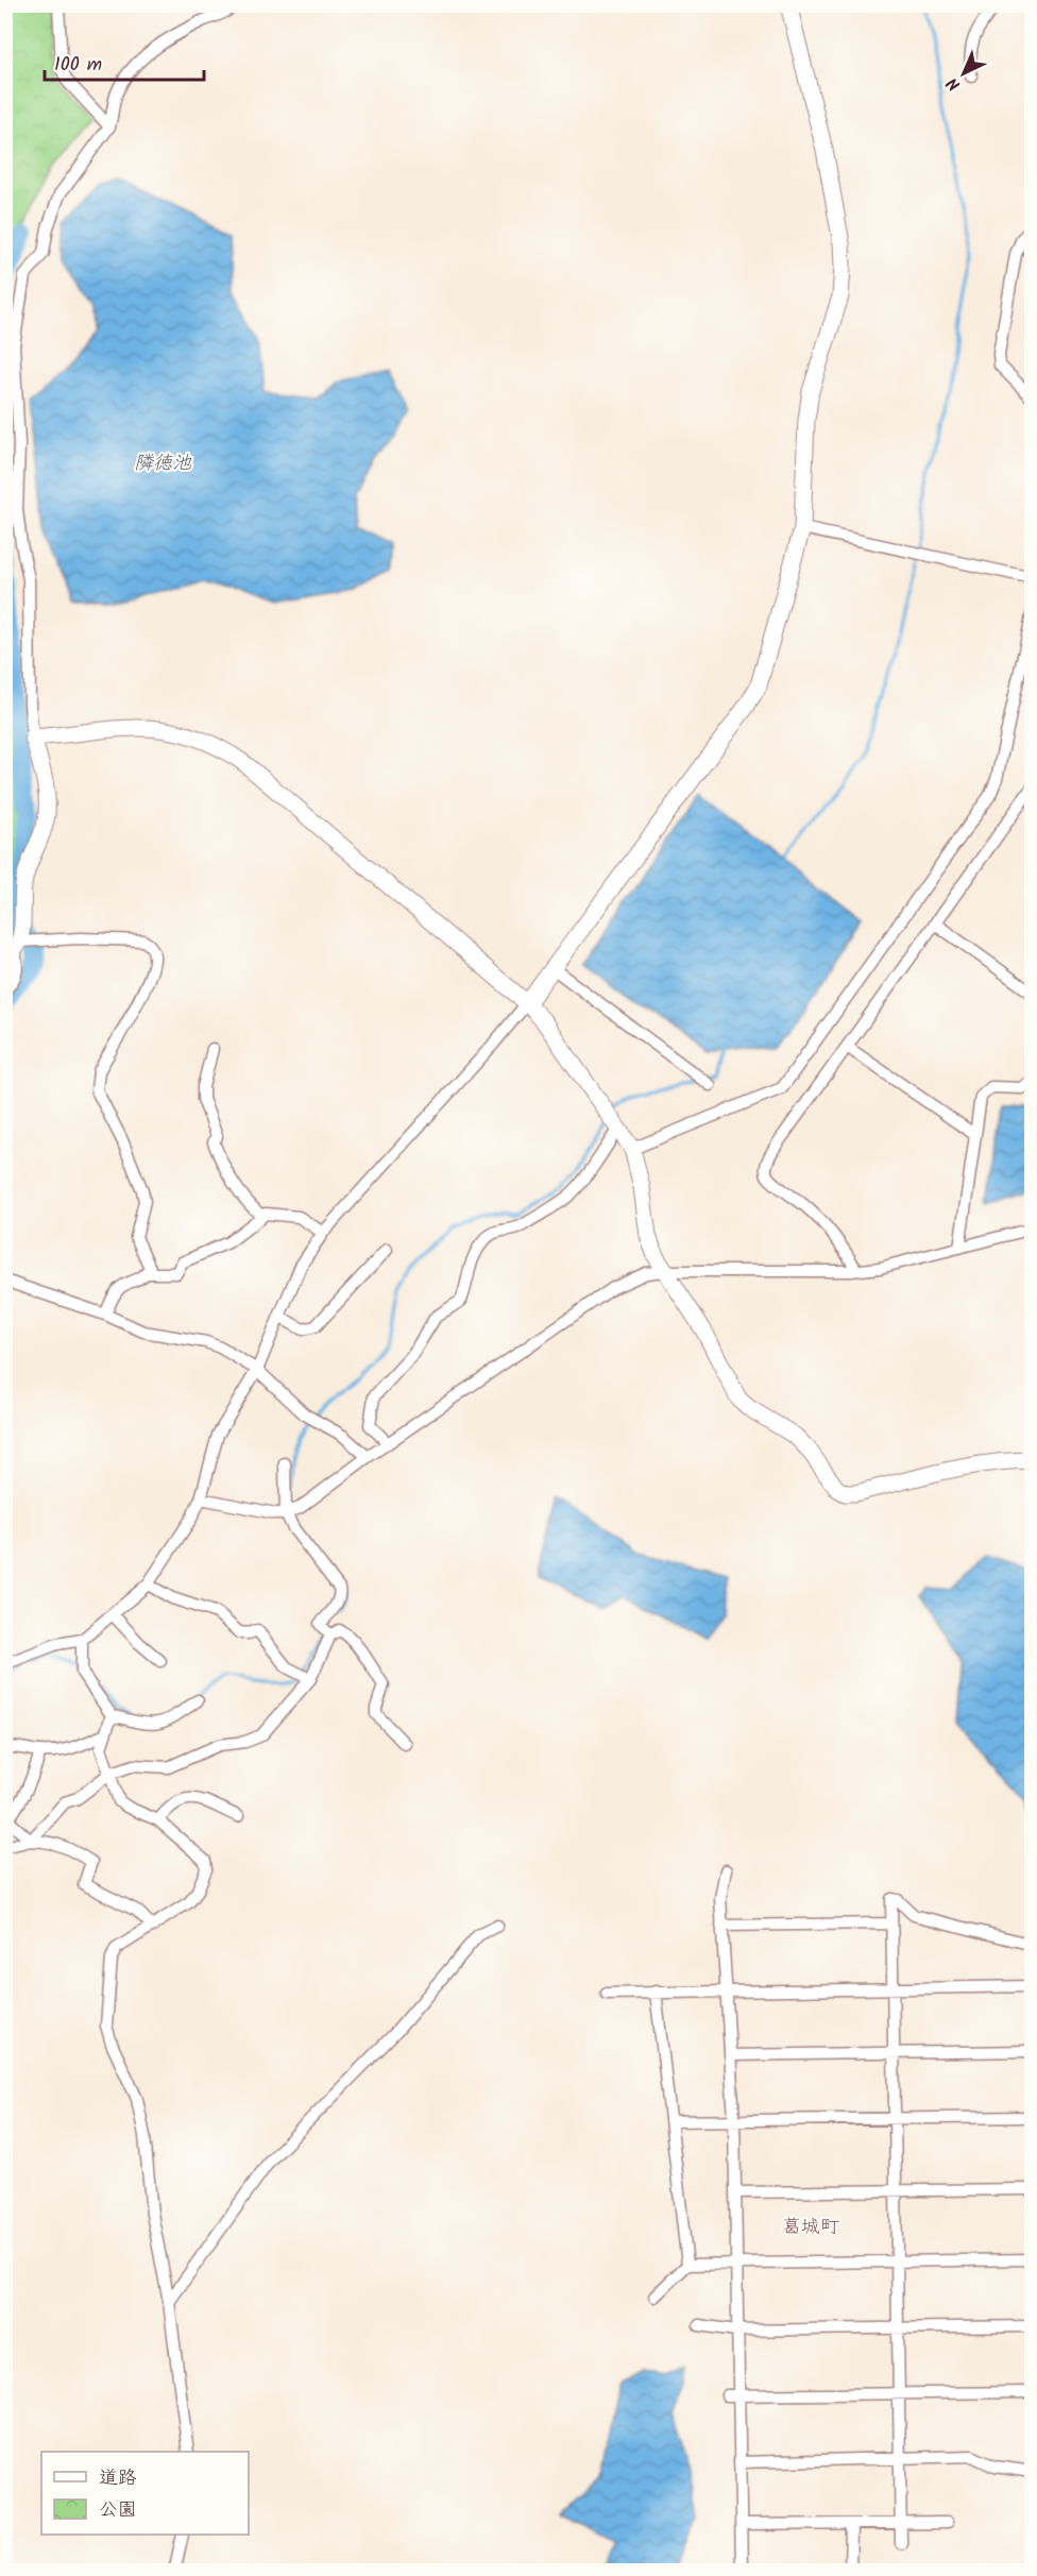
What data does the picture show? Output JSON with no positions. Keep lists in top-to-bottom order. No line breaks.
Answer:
{"districts":["葛城町"],"water":["隣徳池"],"legend":["道路","公園"],"scale_bar":"100 m","north":"bottom left"}
